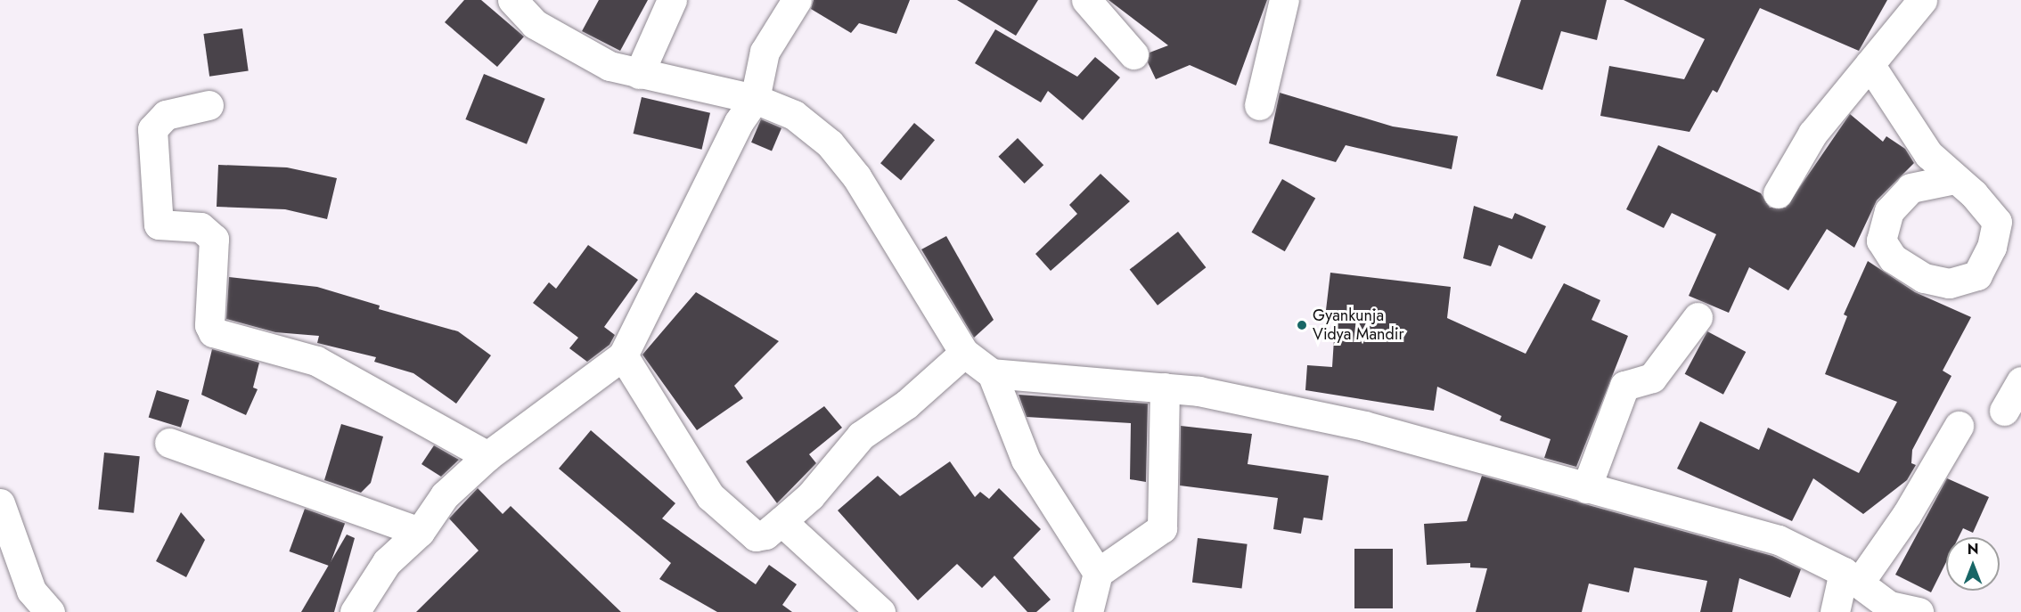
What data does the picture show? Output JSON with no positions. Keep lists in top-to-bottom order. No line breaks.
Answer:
{"places":["Gyankunja Vidya Mandir"],"north":"top"}
